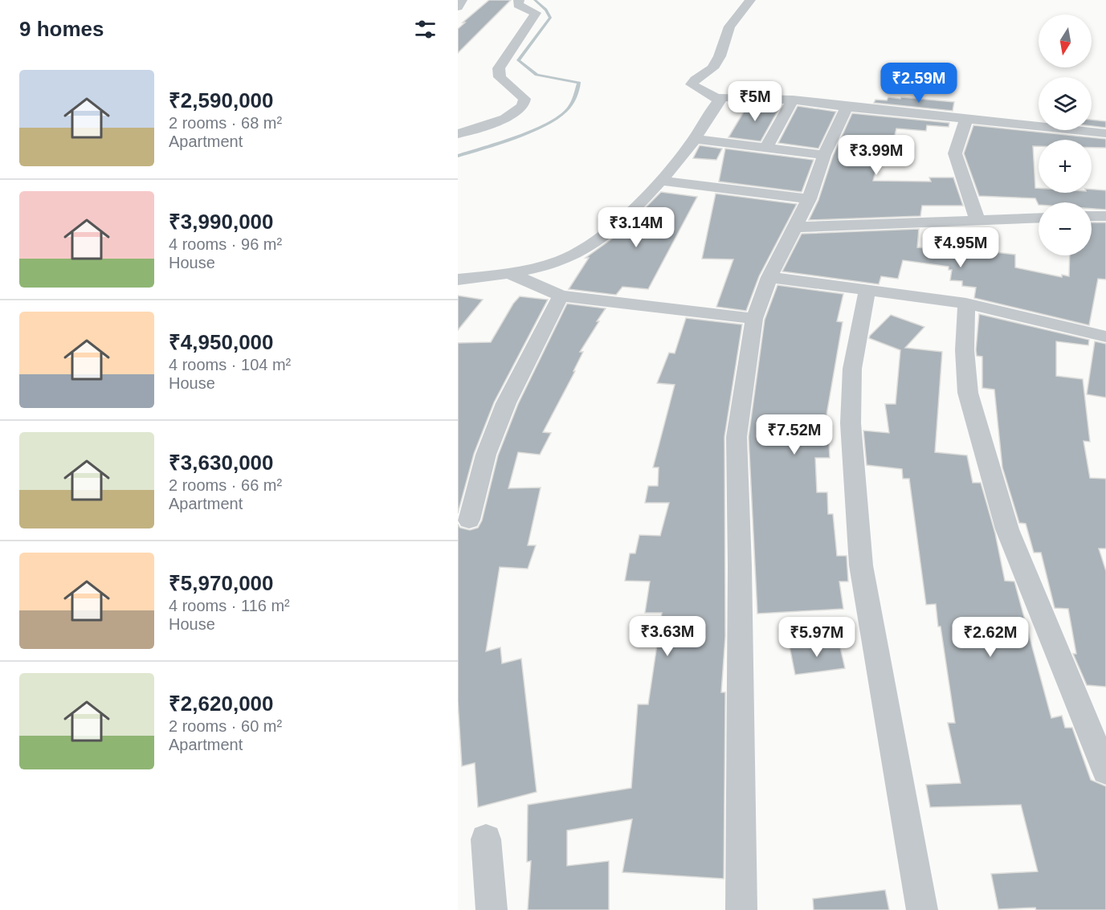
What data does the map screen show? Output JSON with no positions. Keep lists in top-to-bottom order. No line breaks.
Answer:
{"north":"bottom","page":{"heading":"9 homes","map_buttons":["+","−"],"list":[{"name":"₹2,590,000","note":"2 rooms · 68 m² · Apartment"},{"name":"₹3,990,000","note":"4 rooms · 96 m² · House"},{"name":"₹4,950,000","note":"4 rooms · 104 m² · House"},{"name":"₹3,630,000","note":"2 rooms · 66 m² · Apartment"},{"name":"₹5,970,000","note":"4 rooms · 116 m² · House"},{"name":"₹2,620,000","note":"2 rooms · 60 m² · Apartment"}],"price":["₹2.59M","₹5M","₹3.99M","₹3.14M","₹4.95M","₹7.52M","₹3.63M","₹5.97M","₹2.62M"]}}
